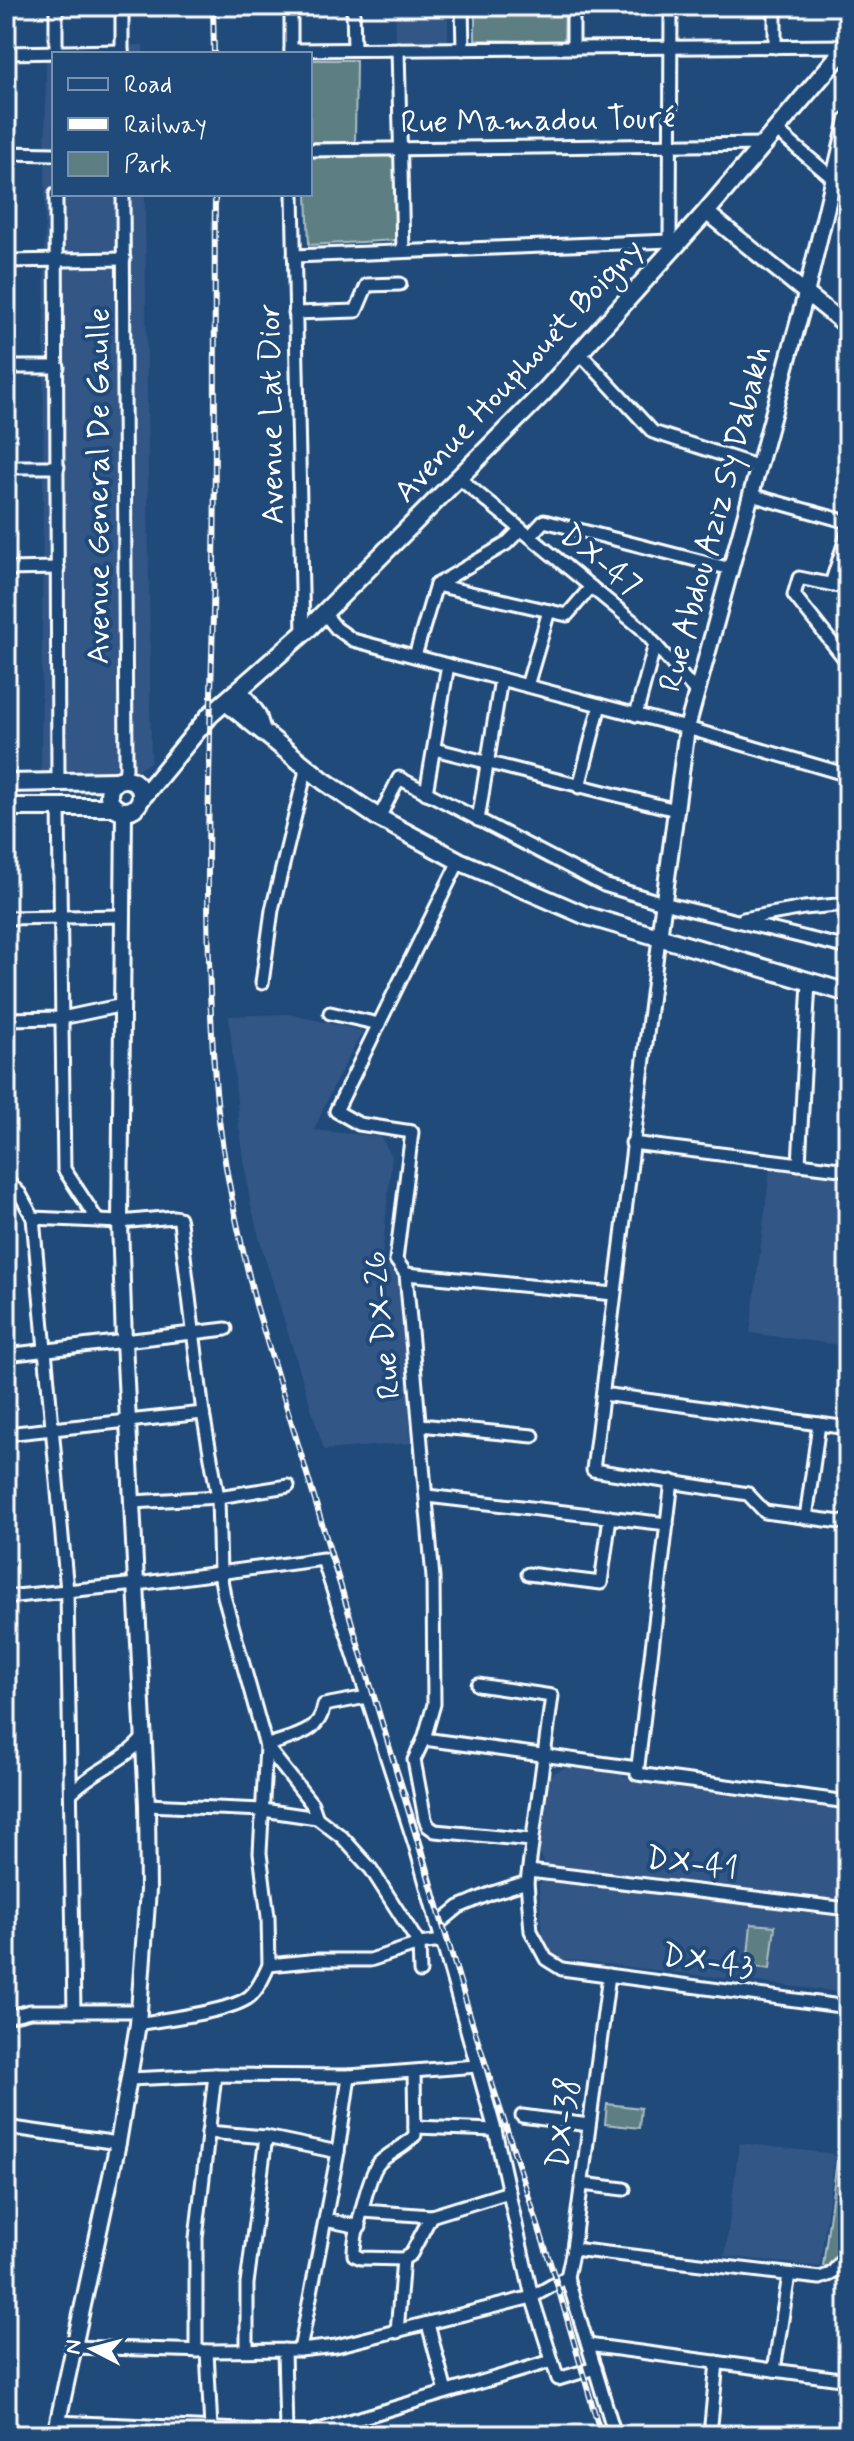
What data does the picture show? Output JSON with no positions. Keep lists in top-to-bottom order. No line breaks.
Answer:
{"streets":{"main road":["Avenue Houphouët Boigny"],"street":["Rue Mamadou Touré","Avenue Lat Dior","Avenue General De Gaulle","Rue Abdou Aziz Sy Dabakh","DX-47","Rue DX-26","DX-41","DX-43","DX-38"]},"crossings":[["Rue Mamadou Touré","Avenue Houphouët Boigny"],["Avenue Houphouët Boigny","Avenue Lat Dior"],["Avenue Houphouët Boigny","Avenue General De Gaulle"],["Avenue Houphouët Boigny","DX-47"],["Rue Abdou Aziz Sy Dabakh","DX-47"],["DX-41","DX-43"],["DX-43","DX-38"]],"legend":["Road","Railway","Park"],"north":"left"}
